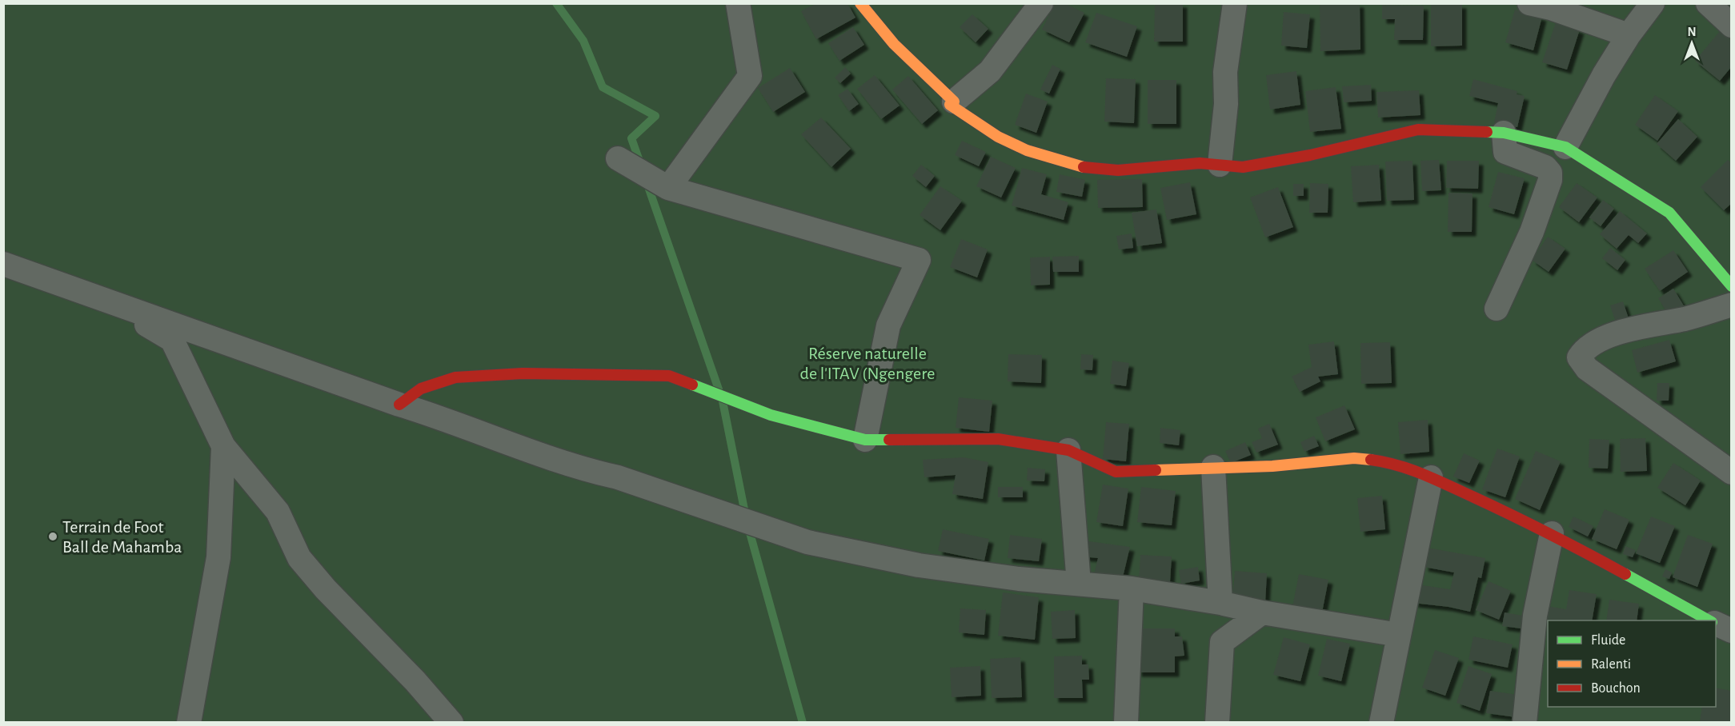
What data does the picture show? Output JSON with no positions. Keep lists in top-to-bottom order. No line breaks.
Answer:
{"parks":["Réserve naturelle de l'ITAV (Ngengere"],"places":["Terrain de Foot Ball de Mahamba"],"legend":["Fluide","Ralenti","Bouchon"],"north":"top"}
